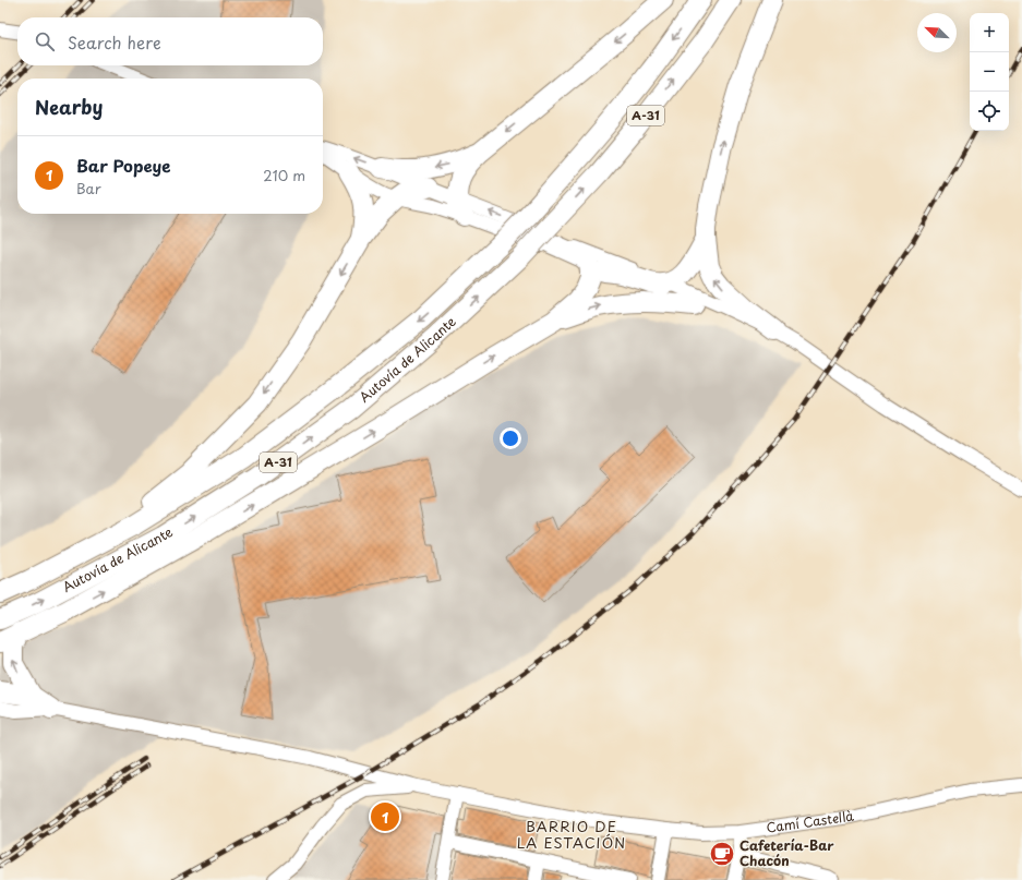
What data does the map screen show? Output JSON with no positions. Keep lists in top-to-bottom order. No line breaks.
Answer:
{"streets":{"highway":["A-31","Autovía de Alicante"],"street":["Camí Castellà"]},"districts":["BARRIO DE LA ESTACIÓN"],"places":{"cafe":["Cafetería-Bar Chacón"]},"north":"top left","page":{"map_buttons":["+","−"],"search":"Search here","heading":"Nearby","list":[{"mark":"1","name":"Bar Popeye","note":"Bar","value":"210 m"}],"pins":"1"}}
